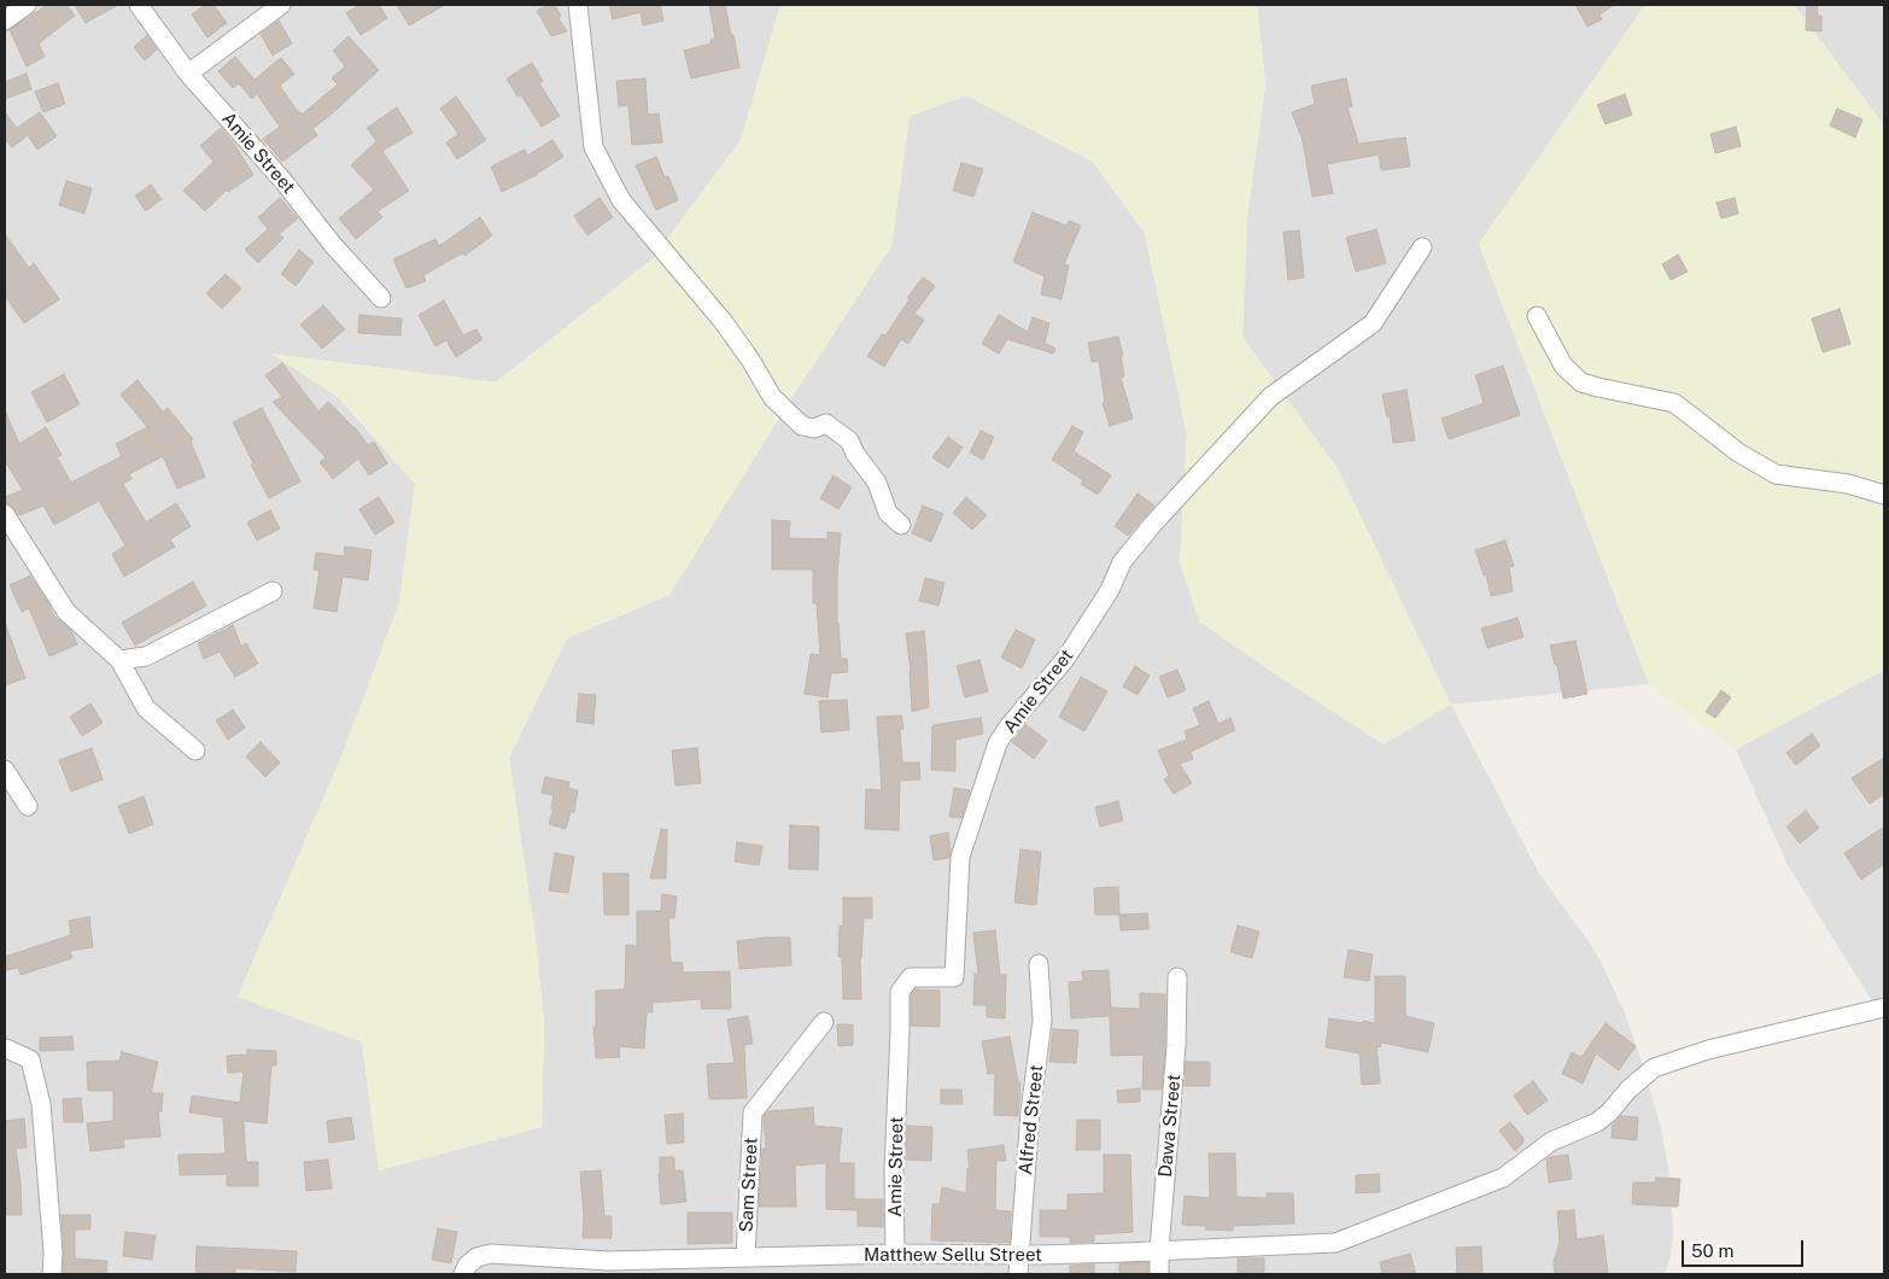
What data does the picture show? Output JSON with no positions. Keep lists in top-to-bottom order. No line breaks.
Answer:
{"streets":{"street":["Amie Street","Alfred Street","Dawa Street","Sam Street","Matthew Sellu Street"]},"crossings":[["Amie Street","Matthew Sellu Street"],["Alfred Street","Matthew Sellu Street"],["Dawa Street","Matthew Sellu Street"],["Sam Street","Matthew Sellu Street"]],"scale_bar":"50 m"}
